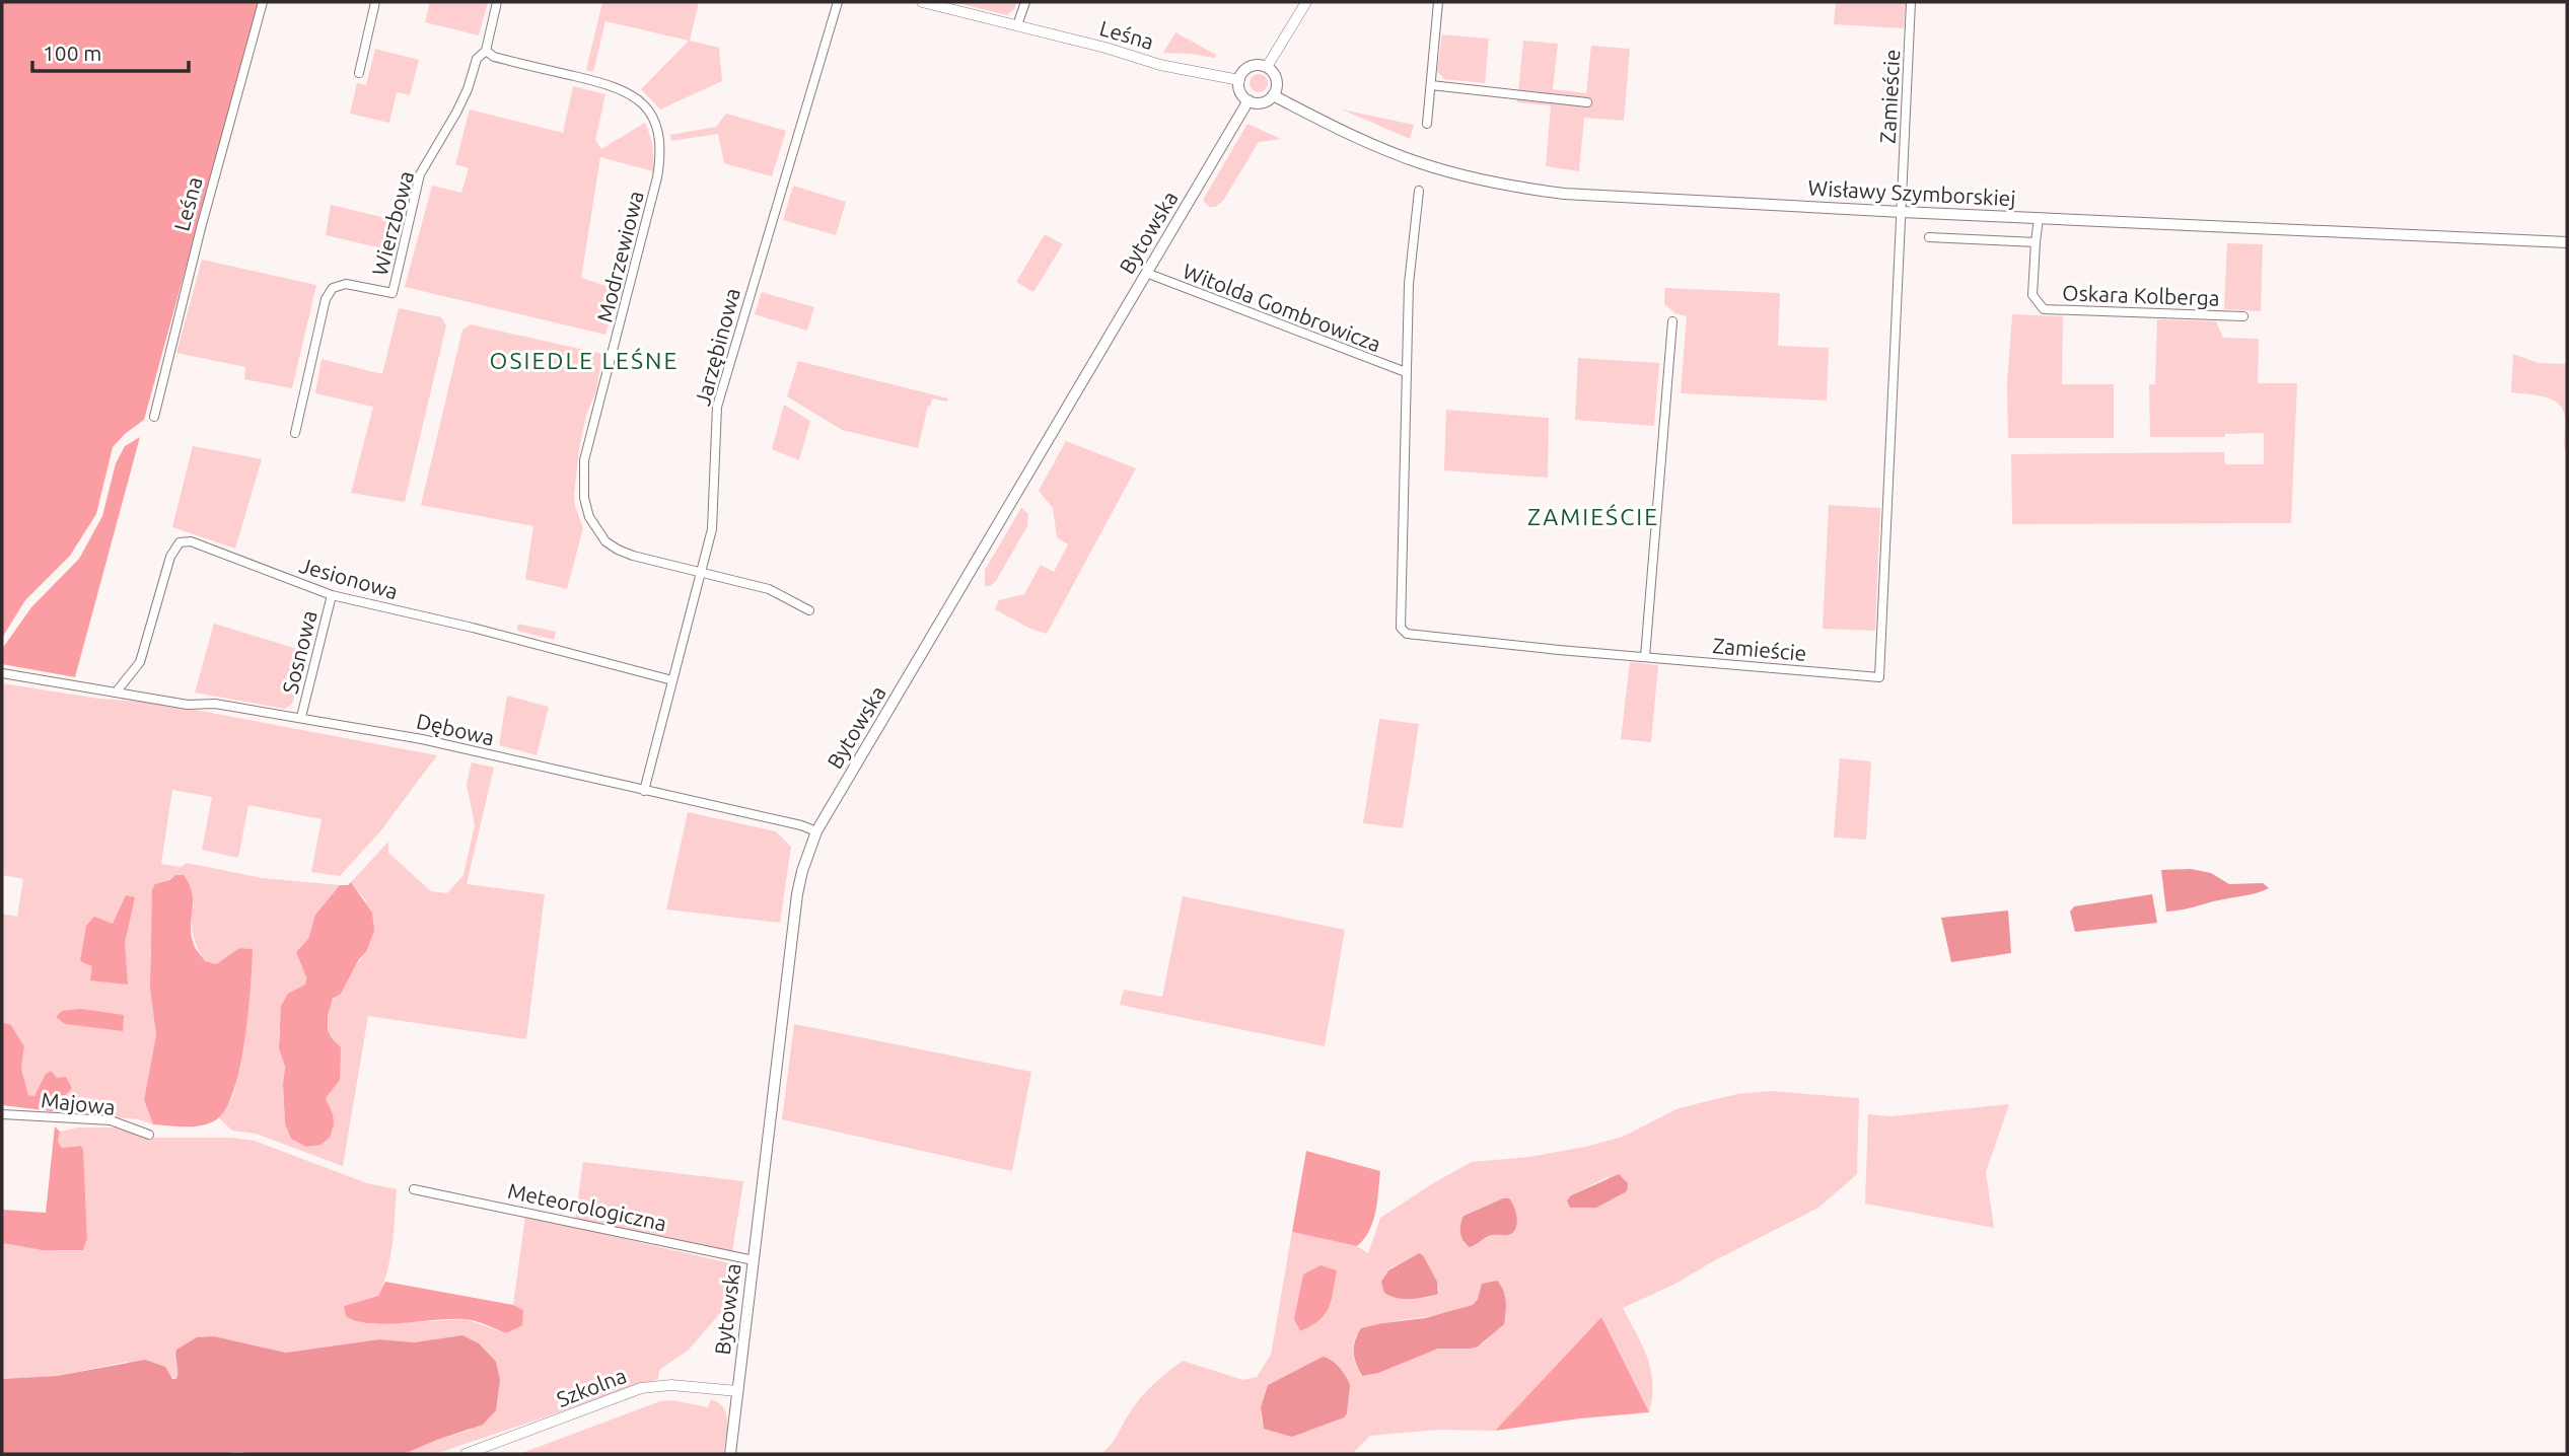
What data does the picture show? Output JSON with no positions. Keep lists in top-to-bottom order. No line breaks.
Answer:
{"streets":{"main road":["Wisławy Szymborskiej","Bytowska"],"street":["Leśna","Zamieście","Wierzbowa","Modrzewiowa","Oskara Kolberga","Witolda Gombrowicza","Jarzębinowa","Jesionowa","Sosnowa","Dębowa","Majowa","Meteorologiczna","Szkolna"]},"crossings":[["Leśna","Wisławy Szymborskiej"],["Leśna","Bytowska"],["Zamieście","Wisławy Szymborskiej"],["Zamieście","Witolda Gombrowicza"],["Wisławy Szymborskiej","Bytowska"],["Wisławy Szymborskiej","Oskara Kolberga"],["Wierzbowa","Modrzewiowa"],["Bytowska","Witolda Gombrowicza"],["Bytowska","Dębowa"],["Bytowska","Meteorologiczna"],["Bytowska","Szkolna"],["Modrzewiowa","Jarzębinowa"],["Jarzębinowa","Jesionowa"],["Jarzębinowa","Dębowa"],["Jesionowa","Sosnowa"],["Jesionowa","Dębowa"],["Sosnowa","Dębowa"]],"districts":["OSIEDLE LEŚNE","ZAMIEŚCIE"],"scale_bar":"100 m"}
